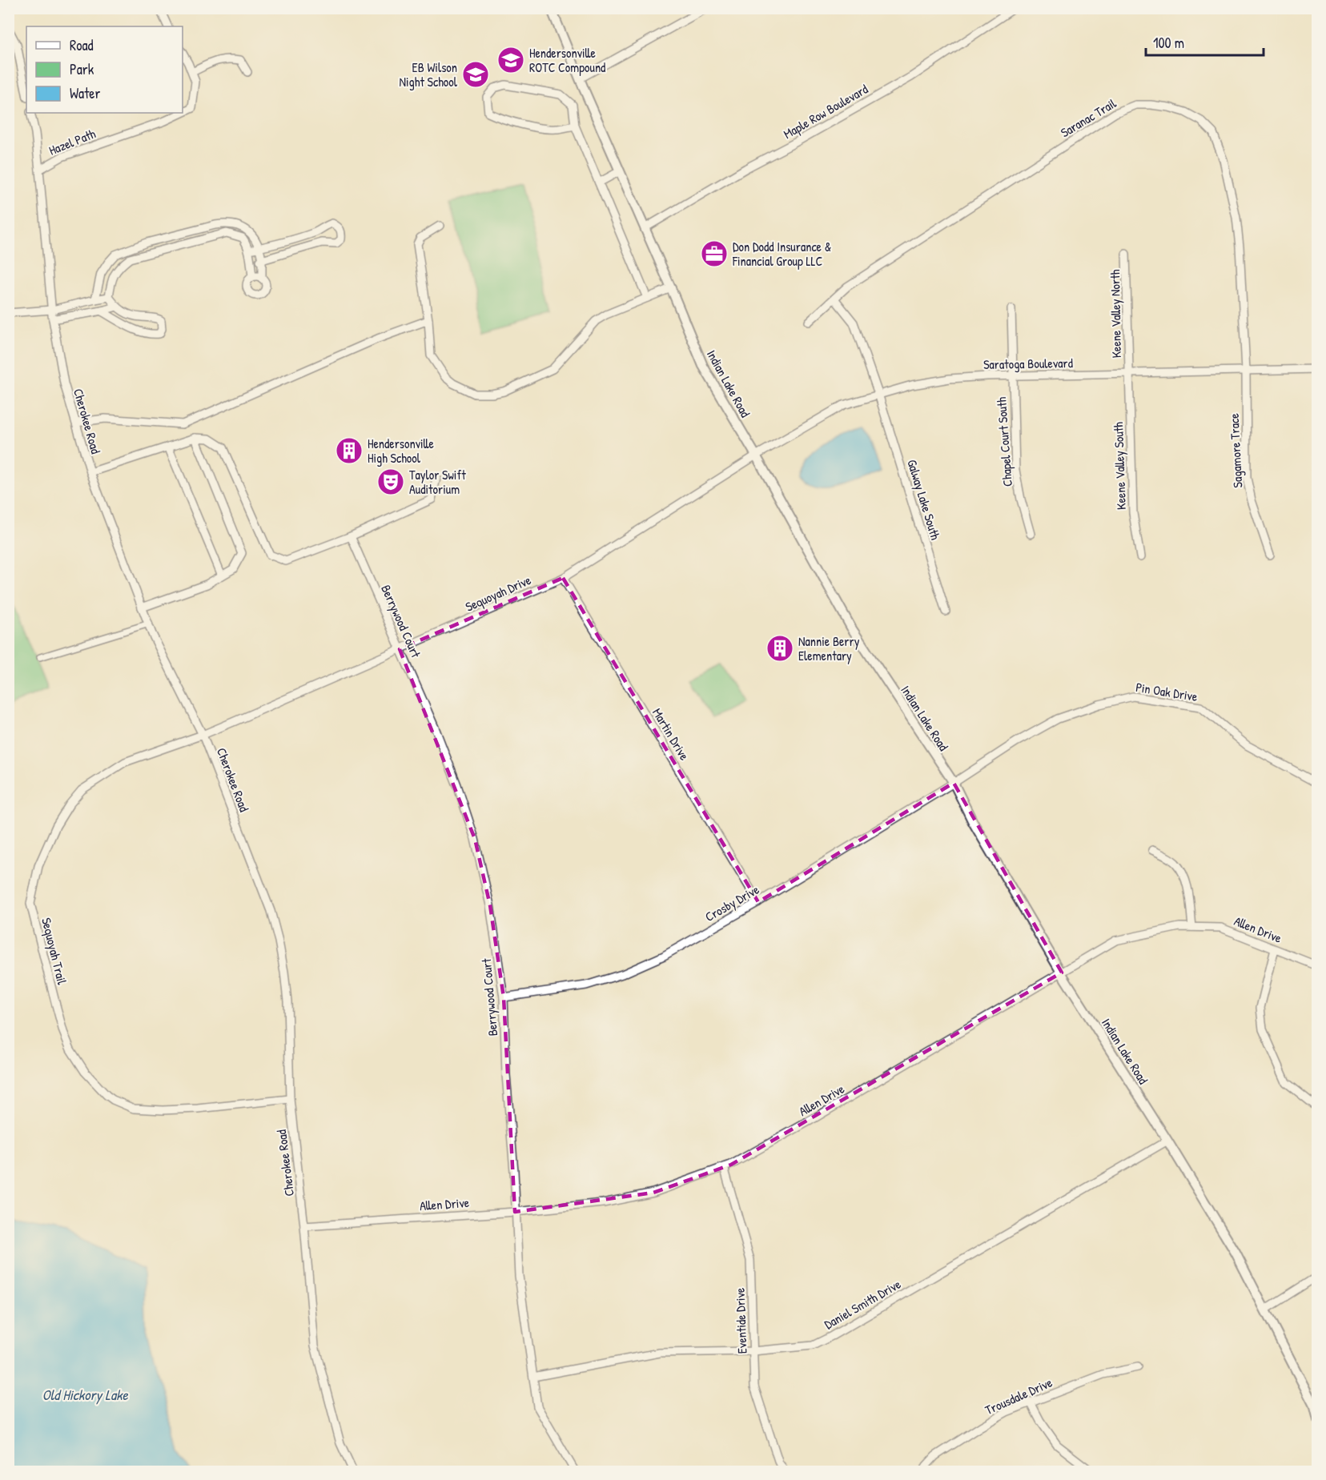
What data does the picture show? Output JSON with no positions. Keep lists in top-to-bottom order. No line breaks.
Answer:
{"streets":{"street":["Maple Row Boulevard","Saranac Trail","Hazel Path","Keene Valley North","Saratoga Boulevard","Indian Lake Road","Cherokee Road","Chapel Court South","Sagamore Trace","Keene Valley South","Galway Lake South","Sequoyah Drive","Berrywood Court","Pin Oak Drive","Martin Drive","Crosby Drive","Allen Drive","Sequoyah Trail","Daniel Smith Drive","Eventide Drive","Trousdale Drive"]},"crossings":[["Maple Row Boulevard","Indian Lake Road"],["Saranac Trail","Saratoga Boulevard"],["Saranac Trail","Sagamore Trace"],["Saranac Trail","Galway Lake South"],["Hazel Path","Cherokee Road"],["Keene Valley North","Saratoga Boulevard"],["Keene Valley North","Keene Valley South"],["Saratoga Boulevard","Indian Lake Road"],["Saratoga Boulevard","Chapel Court South"],["Saratoga Boulevard","Sagamore Trace"],["Saratoga Boulevard","Keene Valley South"],["Saratoga Boulevard","Galway Lake South"],["Saratoga Boulevard","Sequoyah Drive"],["Indian Lake Road","Sequoyah Drive"],["Indian Lake Road","Pin Oak Drive"],["Indian Lake Road","Crosby Drive"],["Indian Lake Road","Allen Drive"],["Indian Lake Road","Daniel Smith Drive"],["Cherokee Road","Allen Drive"],["Cherokee Road","Sequoyah Trail"],["Sequoyah Drive","Berrywood Court"],["Sequoyah Drive","Martin Drive"],["Sequoyah Drive","Sequoyah Trail"],["Berrywood Court","Crosby Drive"],["Berrywood Court","Allen Drive"],["Berrywood Court","Daniel Smith Drive"],["Pin Oak Drive","Crosby Drive"],["Martin Drive","Crosby Drive"],["Allen Drive","Eventide Drive"],["Daniel Smith Drive","Eventide Drive"]],"water":["Old Hickory Lake"],"places":{"school or university":["Hendersonville ROTC Compound","EB Wilson Night School"],"office":["Don Dodd Insurance & Financial Group LLC"],"building":["Hendersonville High School","Nannie Berry Elementary"],"theatre":["Taylor Swift Auditorium"]},"legend":["Road","Park","Water"],"scale_bar":"100 m"}
